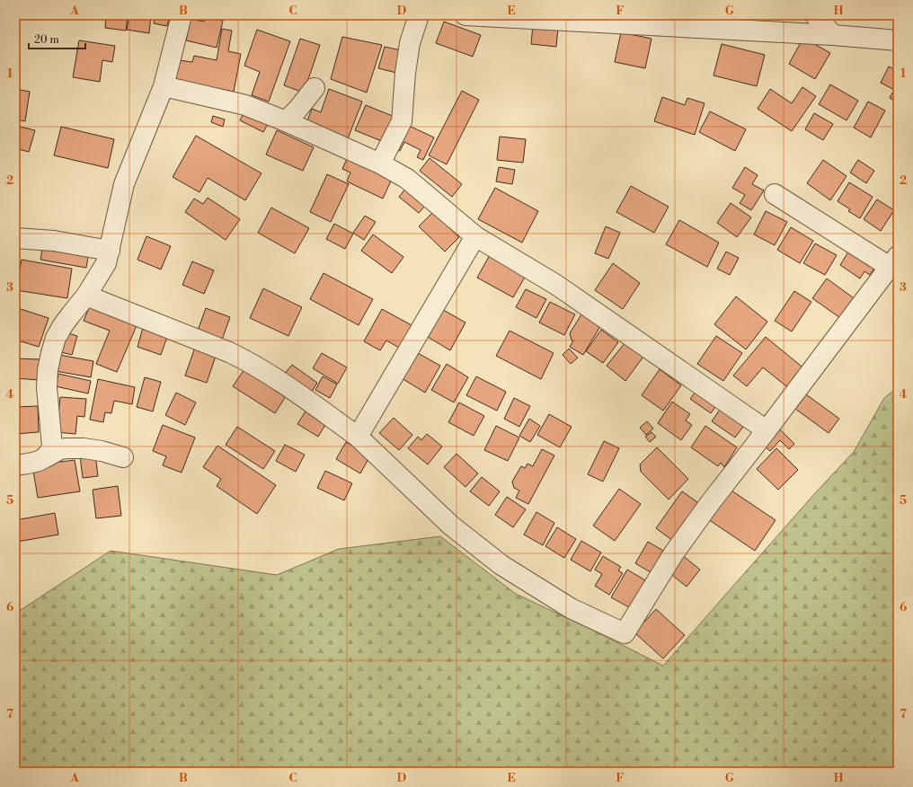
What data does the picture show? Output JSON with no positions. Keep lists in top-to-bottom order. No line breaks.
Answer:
{"scale_bar":"20 m","grid":{"columns":["A","B","C","D","E","F","G","H"],"rows":["1","2","3","4","5","6","7"]}}
